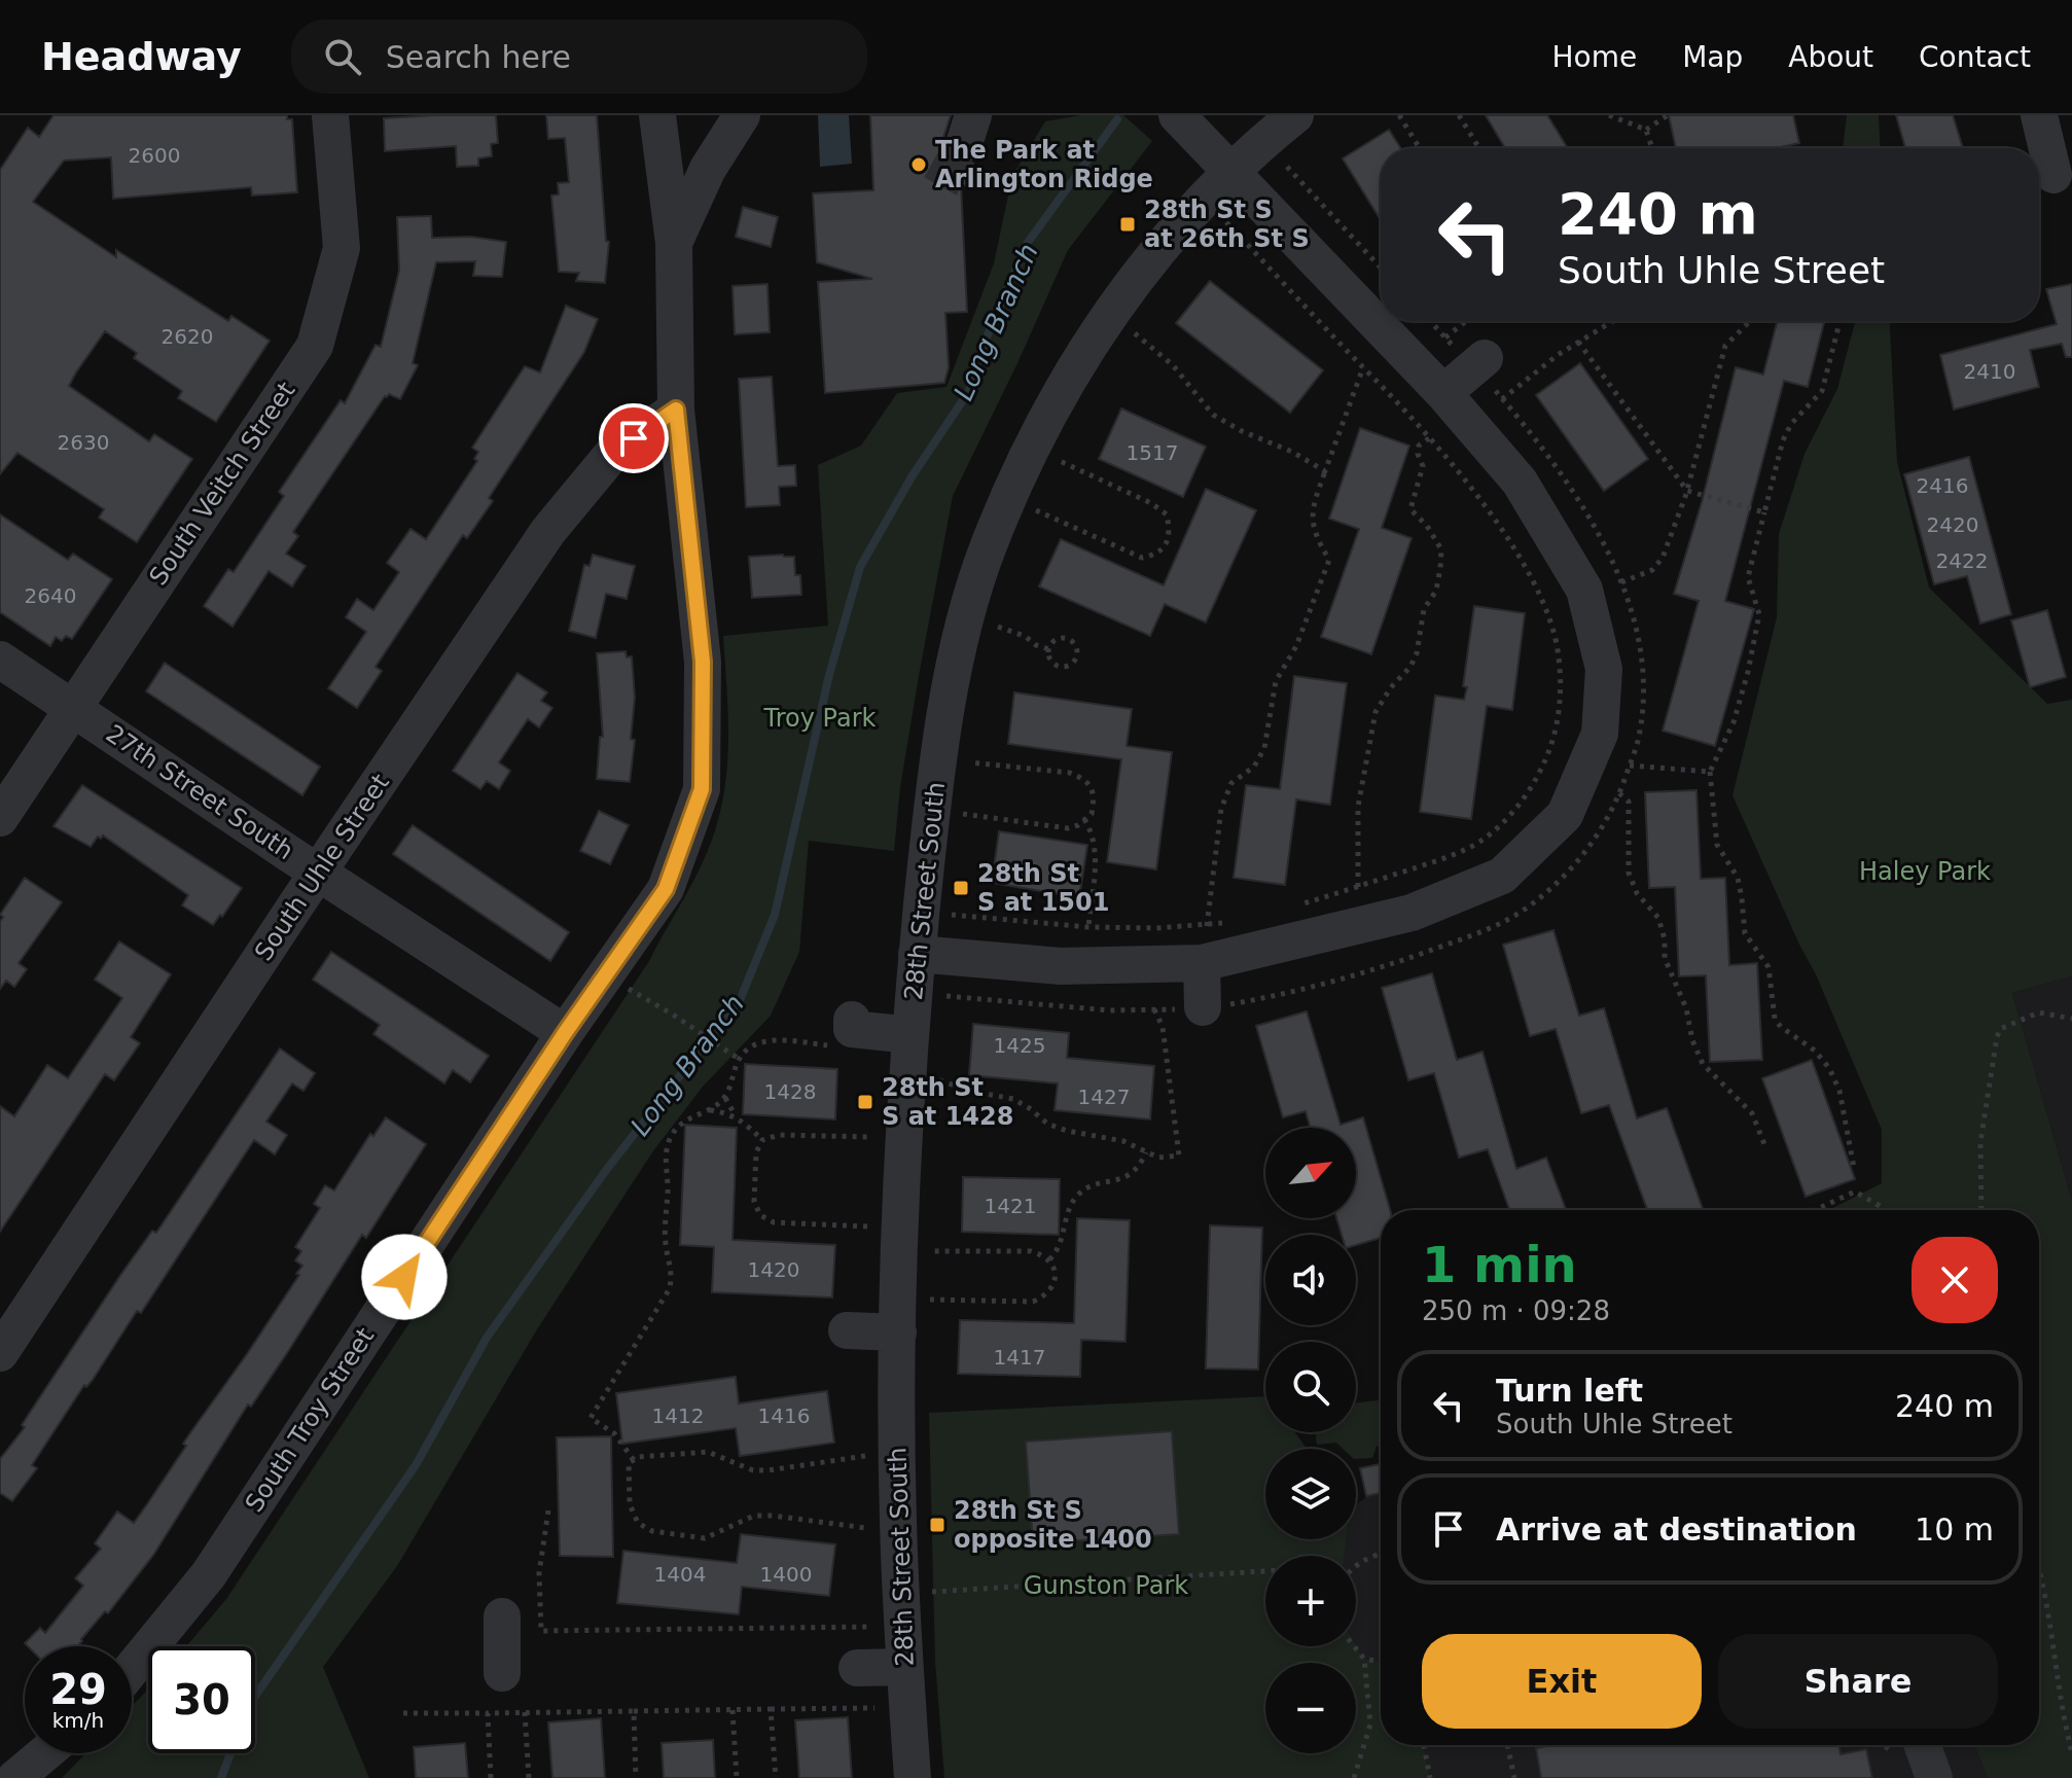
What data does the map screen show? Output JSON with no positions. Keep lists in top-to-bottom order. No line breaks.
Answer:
{"streets":{"street":["South Veitch Street","27th Street South","South Uhle Street","28th Street South","South Troy Street"]},"crossings":[["South Veitch Street","27th Street South"],["27th Street South","South Uhle Street"],["27th Street South","South Troy Street"],["South Uhle Street","South Troy Street"]],"water":["Long Branch"],"parks":["Troy Park","Haley Park","Gunston Park"],"places":{"other":["The Park at Arlington Ridge"],"transit":["28th St S at 26th St S","28th St S at 1501","28th St S at 1428","28th St S opposite 1400"]},"house_numbers":["2600","2620","2410","2630","1517","2416","2420","2422","2640","1425","1428","1427","1421","1420","1417","1412","1416","1404","1400"],"north":"top right","page":{"header":"Headway","search":"Search here","nav":["Home","Map","About","Contact"],"turn":["240 m","South Uhle Street"],"map_buttons":["+","−"],"heading":["1 min","250 m · 09:28"],"list":[{"name":"Turn left","note":"South Uhle Street","value":"240 m"},{"name":"Arrive at destination","value":"10 m"}],"buttons":["Exit","Share"],"speed":"29 km/h","limit":"30"}}
